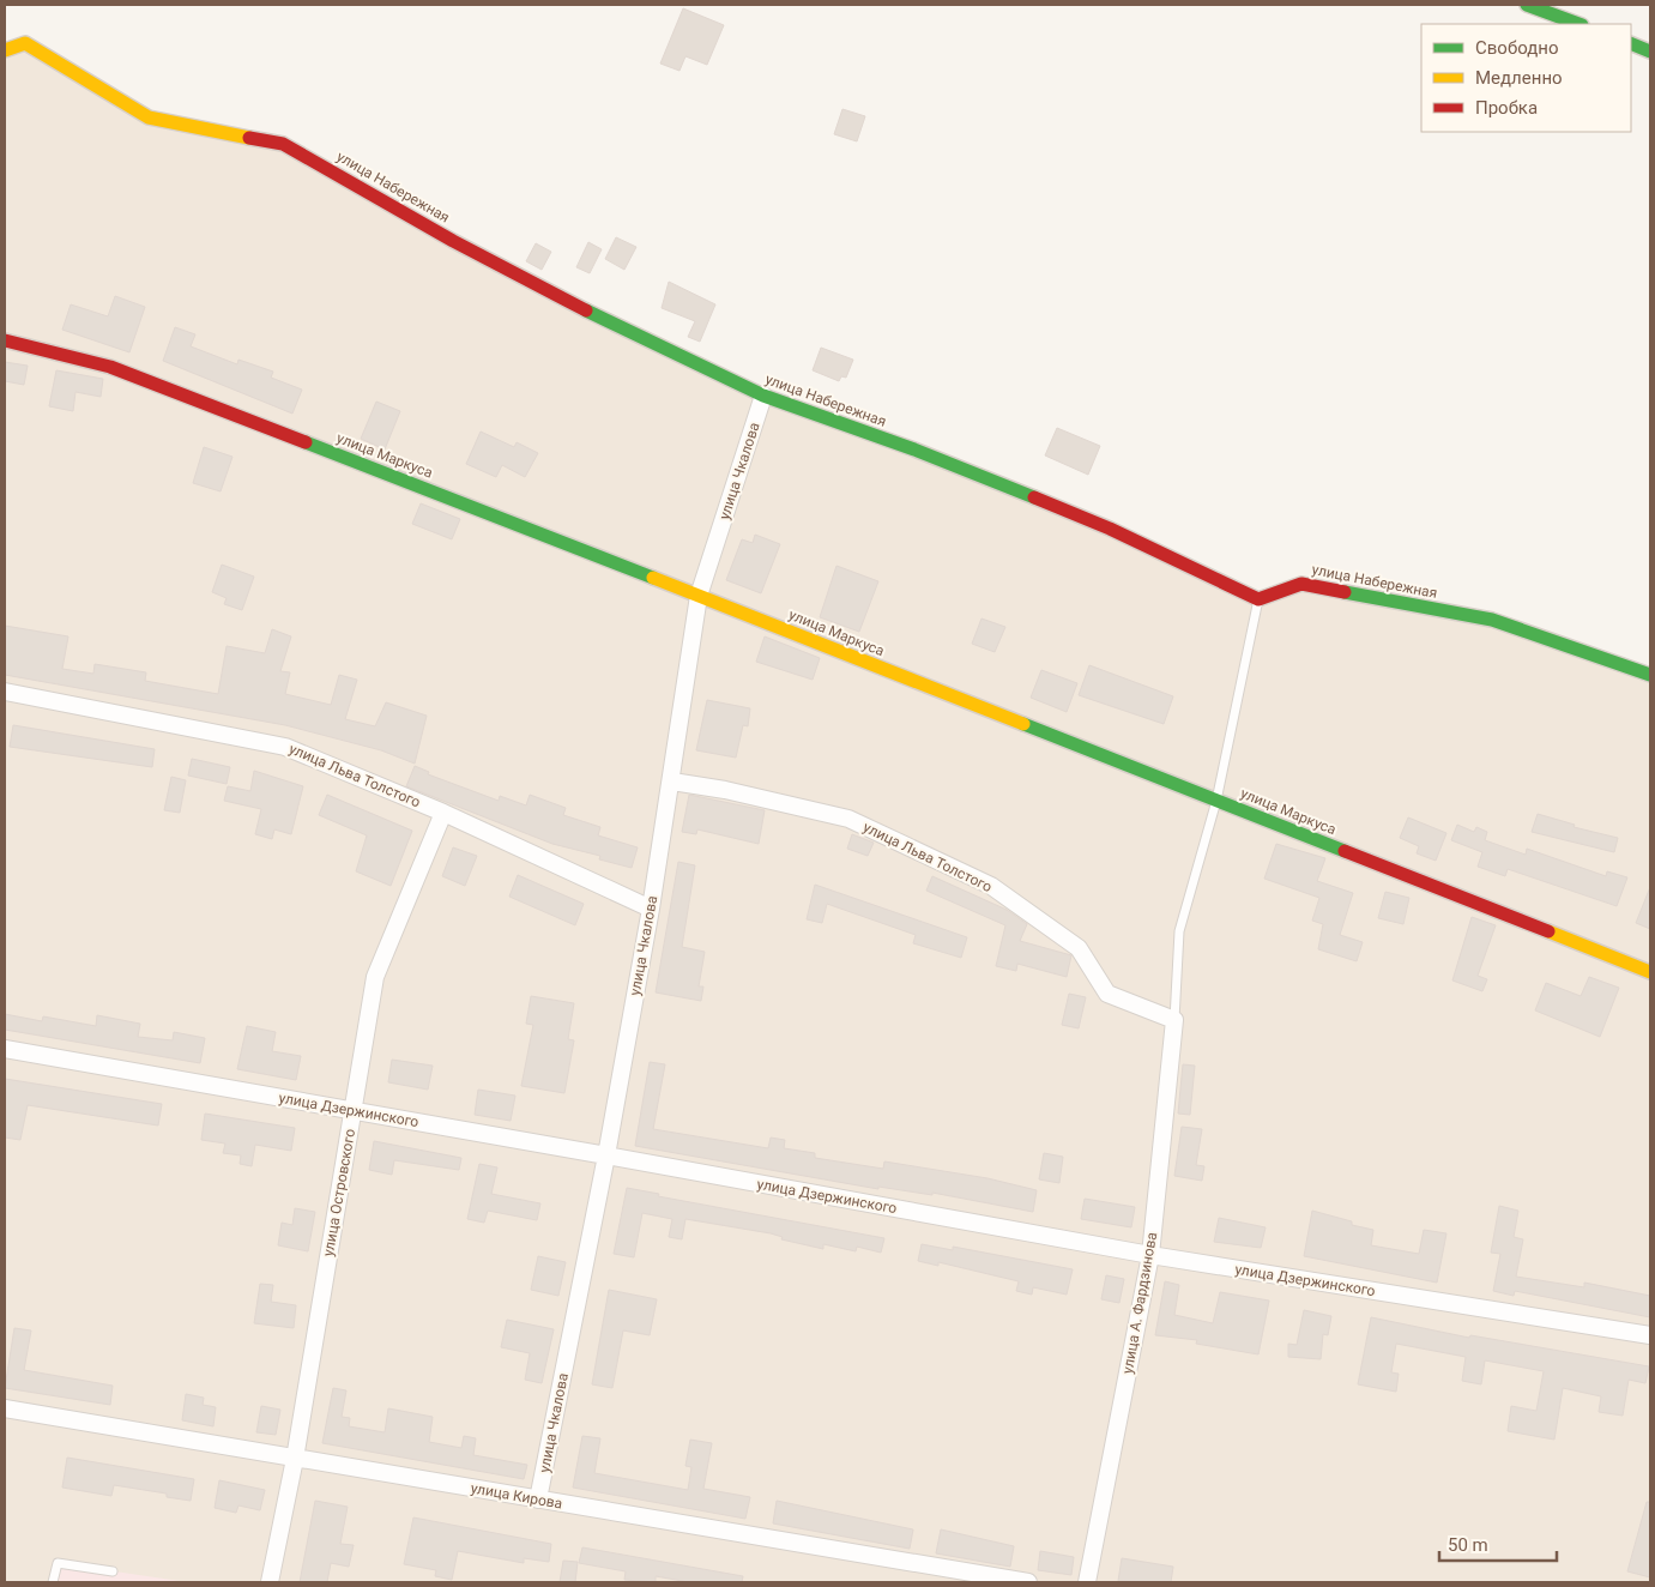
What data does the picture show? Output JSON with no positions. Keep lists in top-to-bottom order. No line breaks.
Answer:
{"streets":{"main road":["улица Набережная","улица Маркуса"],"street":["улица Чкалова","улица Льва Толстого","улица Дзержинского","улица Островского","улица А. Фардзинова","улица Кирова"]},"crossings":[["улица Набережная","улица Чкалова"],["улица Маркуса","улица Чкалова"],["улица Чкалова","улица Льва Толстого"],["улица Чкалова","улица Дзержинского"],["улица Чкалова","улица Кирова"],["улица Льва Толстого","улица Островского"],["улица Льва Толстого","улица А. Фардзинова"],["улица Дзержинского","улица Островского"],["улица Дзержинского","улица А. Фардзинова"],["улица Островского","улица Кирова"]],"legend":["Свободно","Медленно","Пробка"],"scale_bar":"50 m"}
